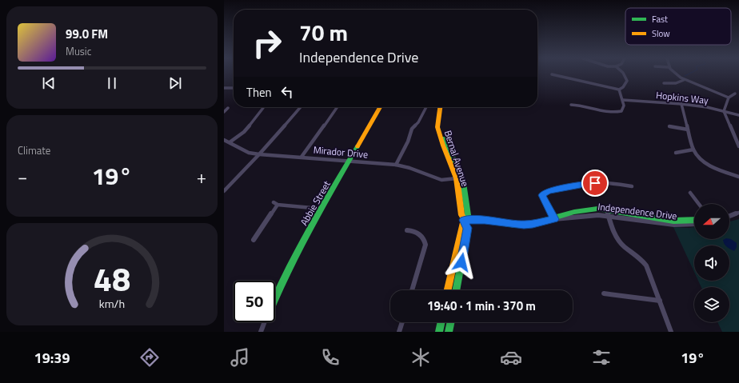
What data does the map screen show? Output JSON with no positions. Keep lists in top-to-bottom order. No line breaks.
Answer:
{"streets":{"main road":["Bernal Avenue","Abbie Street","Independence Drive"],"street":["Hopkins Way","Mirador Drive"]},"crossings":[["Mirador Drive","Bernal Avenue"],["Mirador Drive","Abbie Street"],["Bernal Avenue","Independence Drive"]],"legend":["Fast","Slow"],"north":"left","page":{"turn":["70 m","Independence Drive"],"song":["99.0 FM","Music"],"then":"Then","tile":"Climate","heat":["−","19°","+"],"limit":"50","trip":"19:40 · 1 min · 370 m","tabs":["19:39","19°"],"gauge":["48","km/h"]}}
